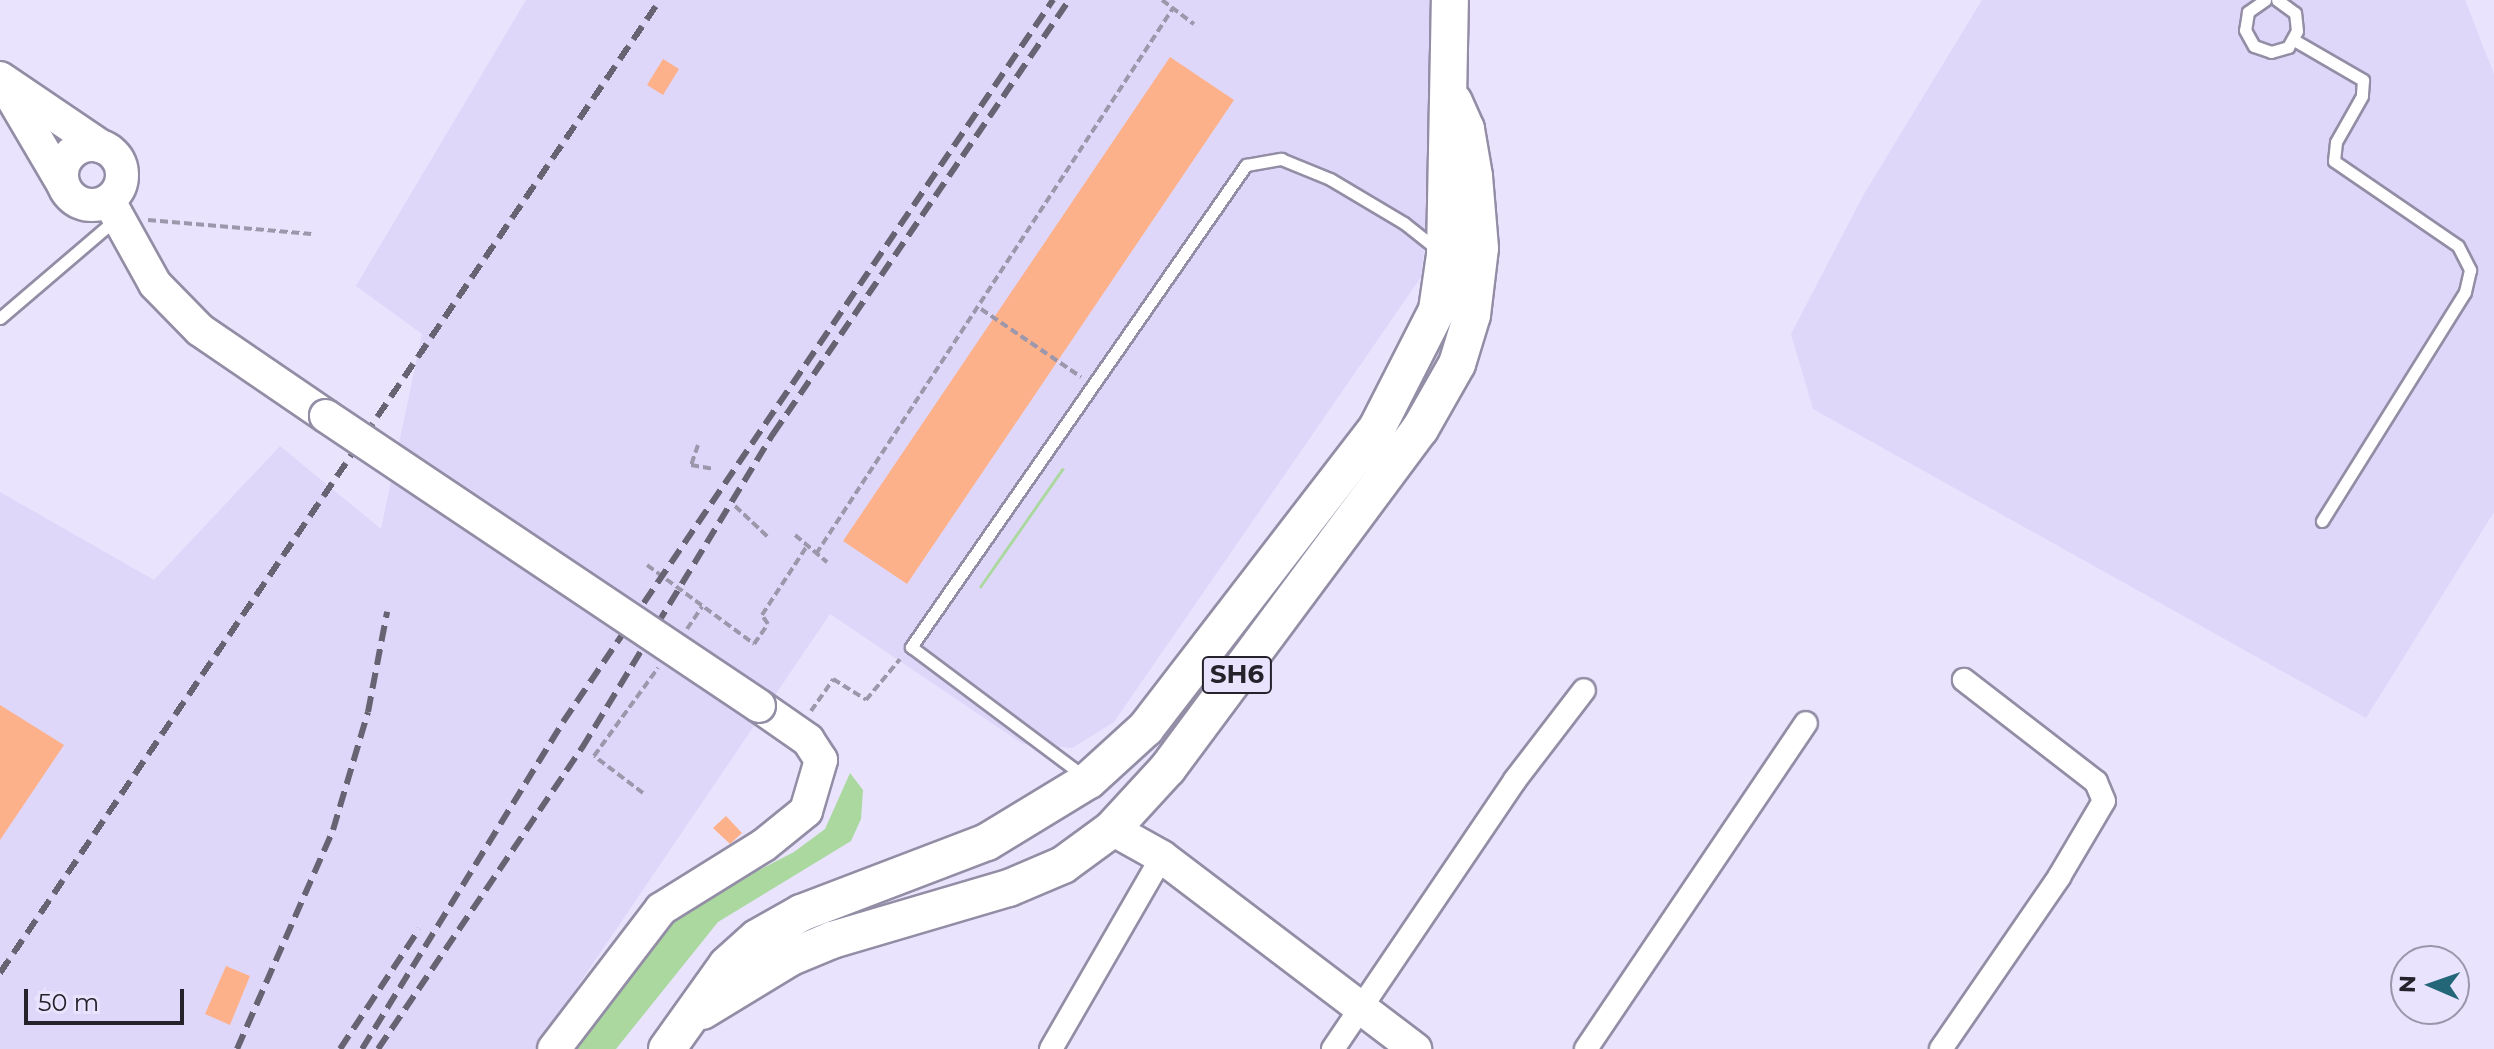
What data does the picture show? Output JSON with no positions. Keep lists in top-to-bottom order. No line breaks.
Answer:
{"streets":{"main road":["SH6"]},"scale_bar":"50 m","north":"left"}
